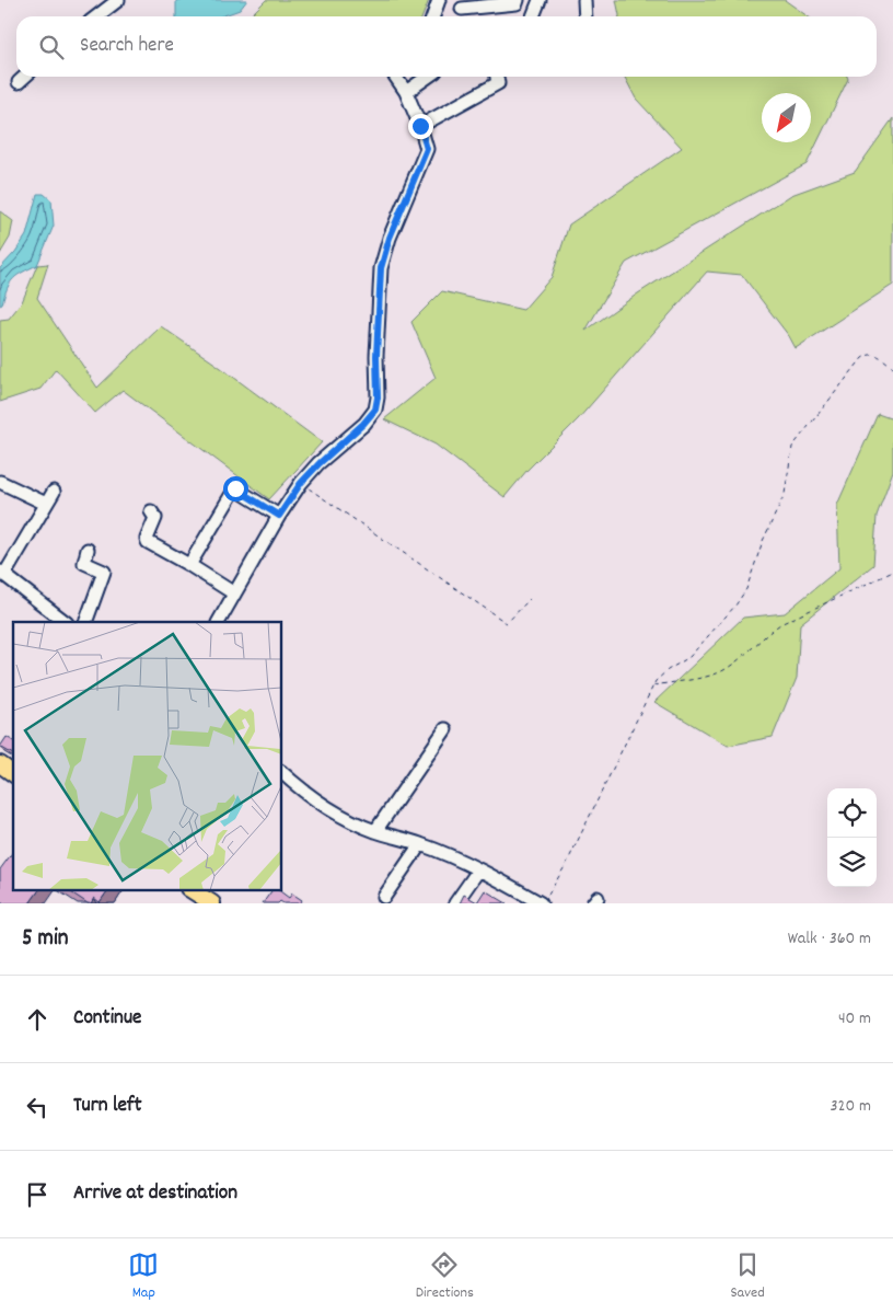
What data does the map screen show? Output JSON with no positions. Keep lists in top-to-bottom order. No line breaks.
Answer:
{"north":"bottom left","page":{"search":"Search here","heading":["5 min","Walk · 360 m"],"list":[["Continue","40 m"],["Turn left","320 m"],"Arrive at destination"],"nav":["Map","Directions","Saved"]}}
